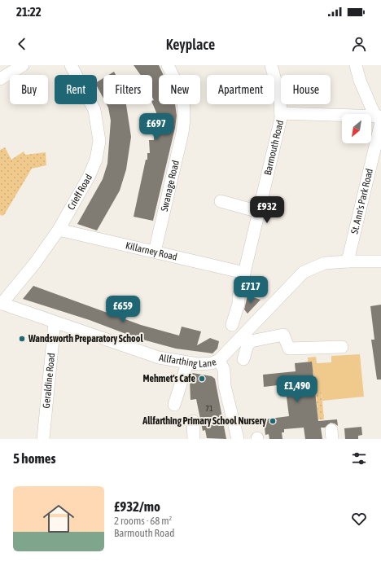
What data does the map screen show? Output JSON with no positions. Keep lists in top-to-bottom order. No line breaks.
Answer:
{"streets":{"street":["Barmouth Road","Swanage Road","Crieff Road","St. Ann's Park Road","Killarney Road","Allfarthing Lane","Geraldine Road"]},"crossings":[["Barmouth Road","Killarney Road"],["Swanage Road","Killarney Road"],["Crieff Road","Killarney Road"],["Crieff Road","Allfarthing Lane"],["St. Ann's Park Road","Allfarthing Lane"],["Allfarthing Lane","Geraldine Road"]],"places":["Wandsworth Preparatory School","Mehmet's Cafe","Allfarthing Primary School Nursery"],"house_numbers":["71"],"north":"bottom left","page":{"status":"21:22","header":"Keyplace","chip":["Buy","Rent","Filters","New","Apartment","House"],"price":["£697","£932","£717","£659","£1,490"],"heading":"5 homes","list":[{"name":"£932/mo","note":"2 rooms · 68 m² · Barmouth Road"}]}}
